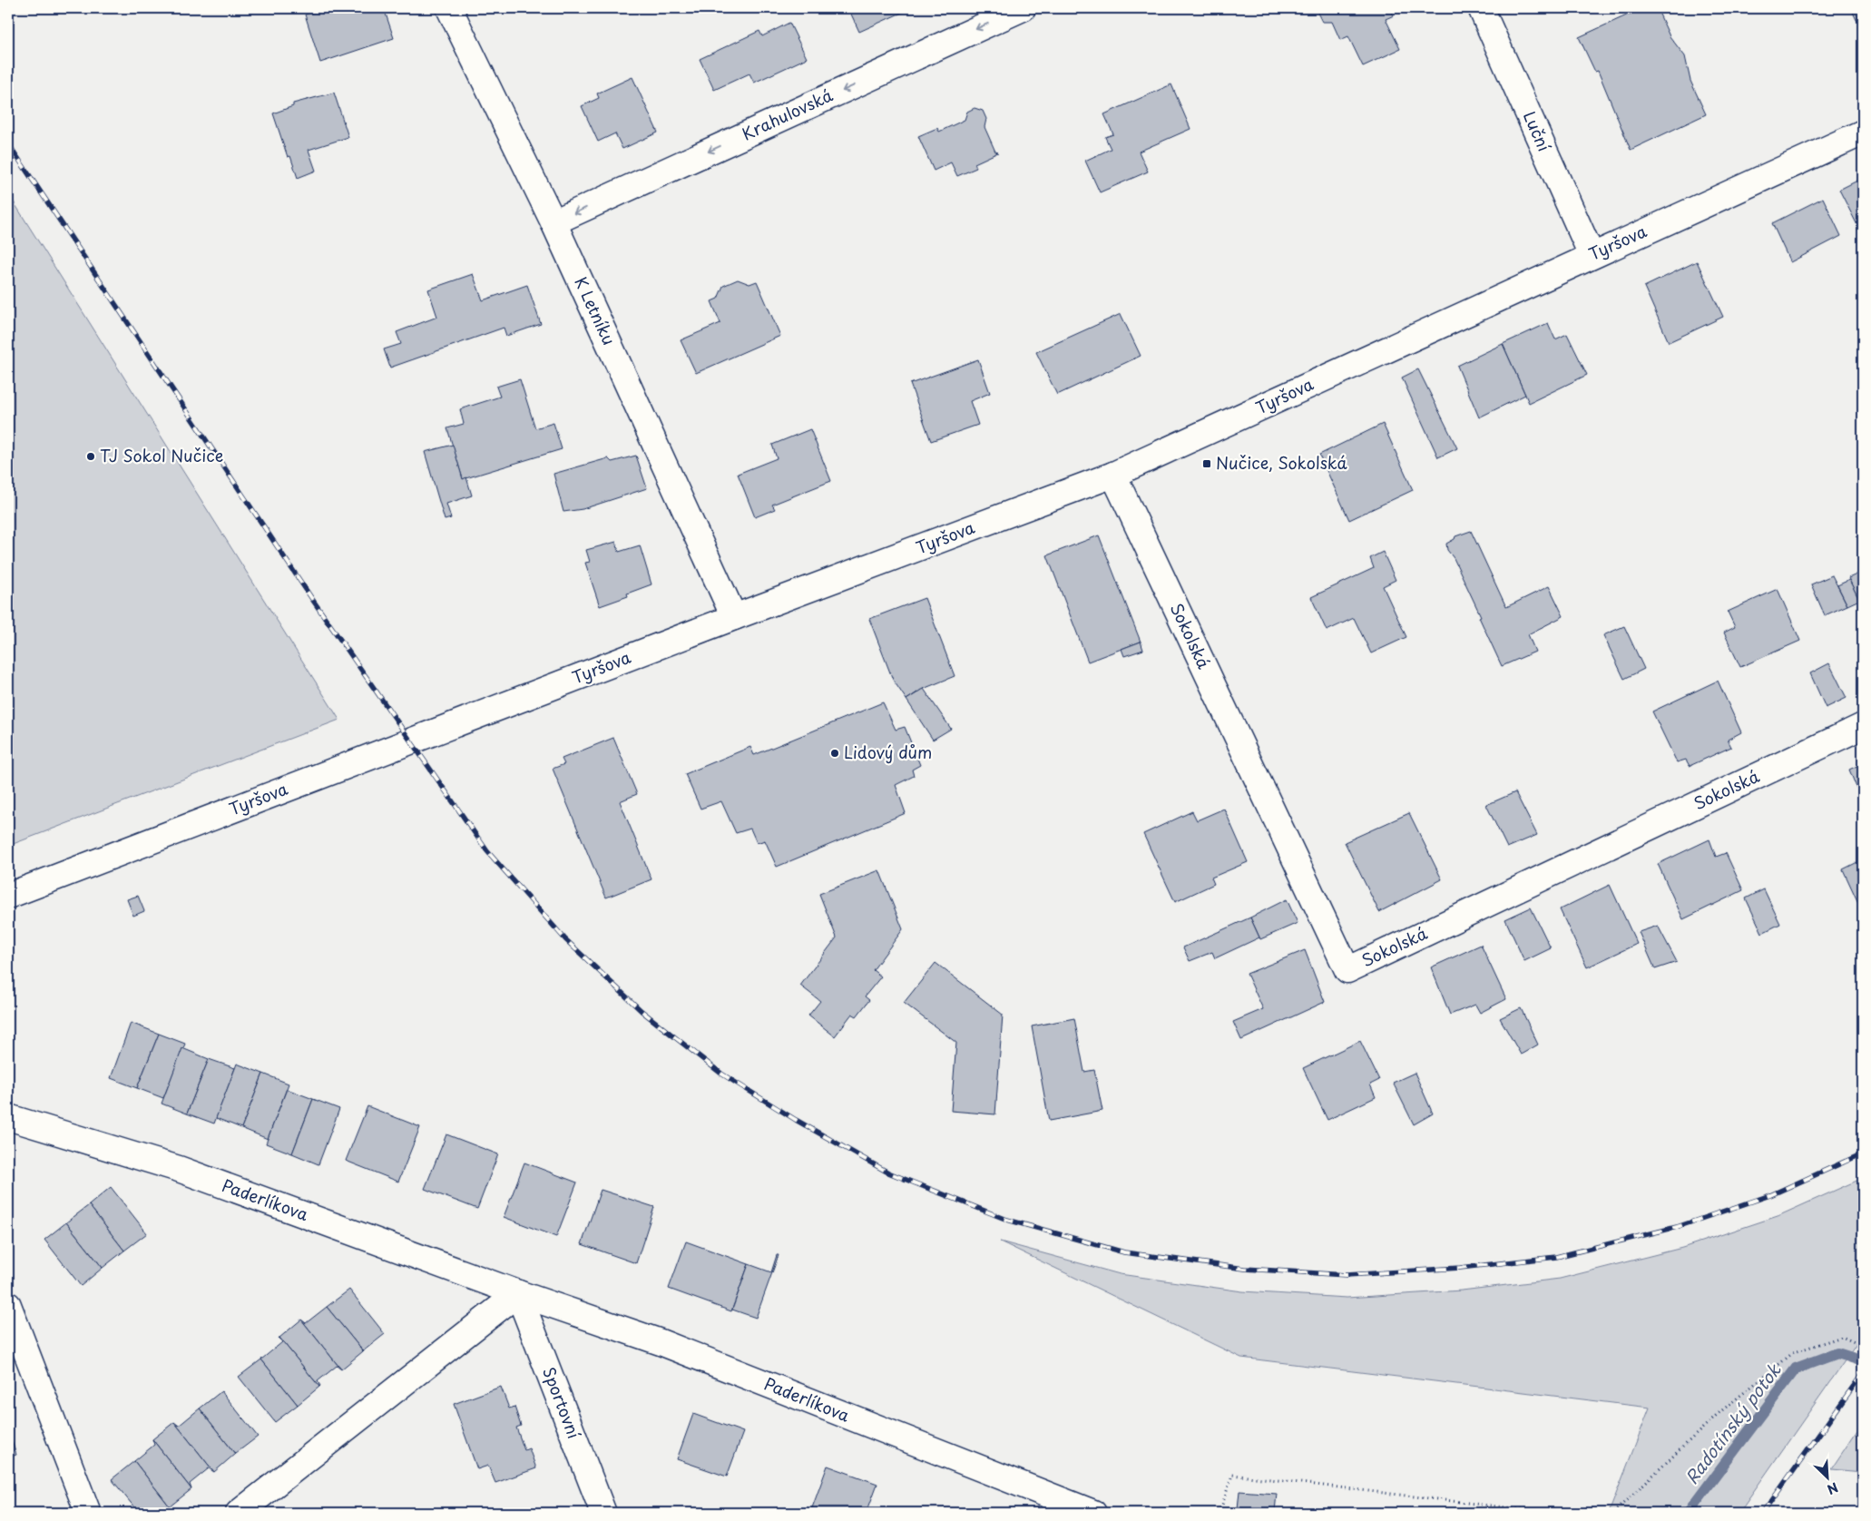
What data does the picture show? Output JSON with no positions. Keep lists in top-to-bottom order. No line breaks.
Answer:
{"streets":{"street":["Krahulovská","Luční","Tyršova","K Letníku","Sokolská","Paderlíkova","Sportovní"]},"crossings":[["Krahulovská","K Letníku"],["Luční","Tyršova"],["Tyršova","K Letníku"],["Tyršova","Sokolská"],["Paderlíkova","Sportovní"]],"one_way":["Krahulovská"],"water":["Radotínský potok"],"places":{"other":["TJ Sokol Nučice","Lidový dům"],"transit":["Nučice, Sokolská"]},"north":"bottom right"}
